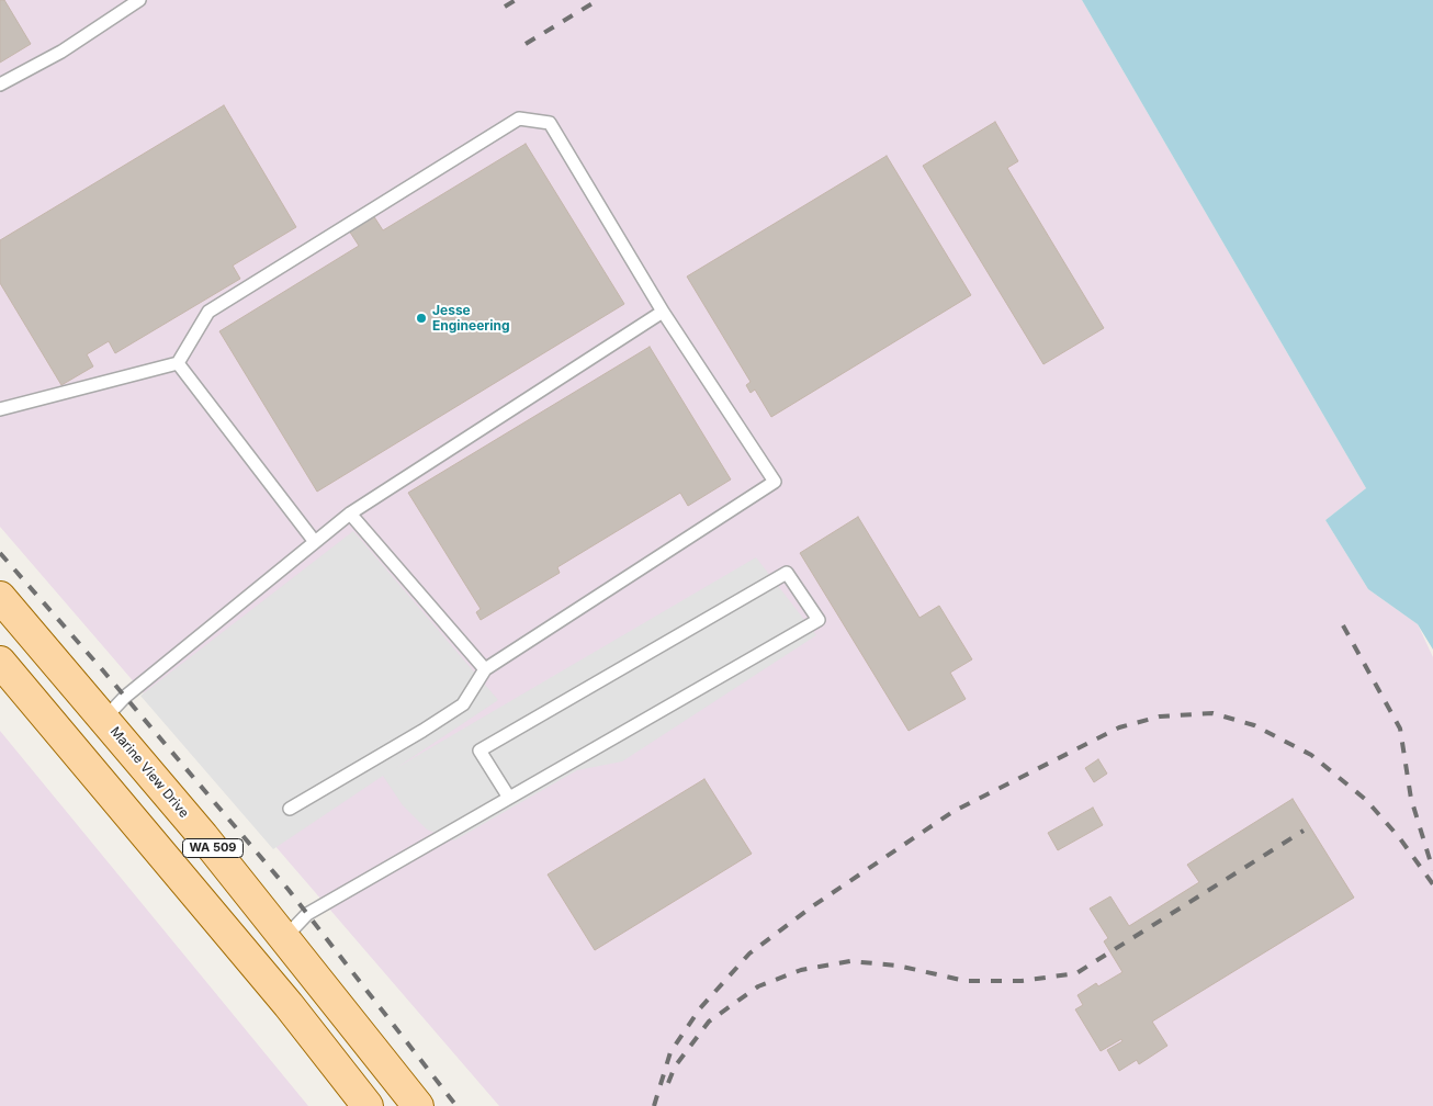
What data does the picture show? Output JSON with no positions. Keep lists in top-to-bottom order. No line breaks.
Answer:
{"streets":{"main road":["Marine View Drive","WA 509"]},"places":["Jesse Engineering"]}
